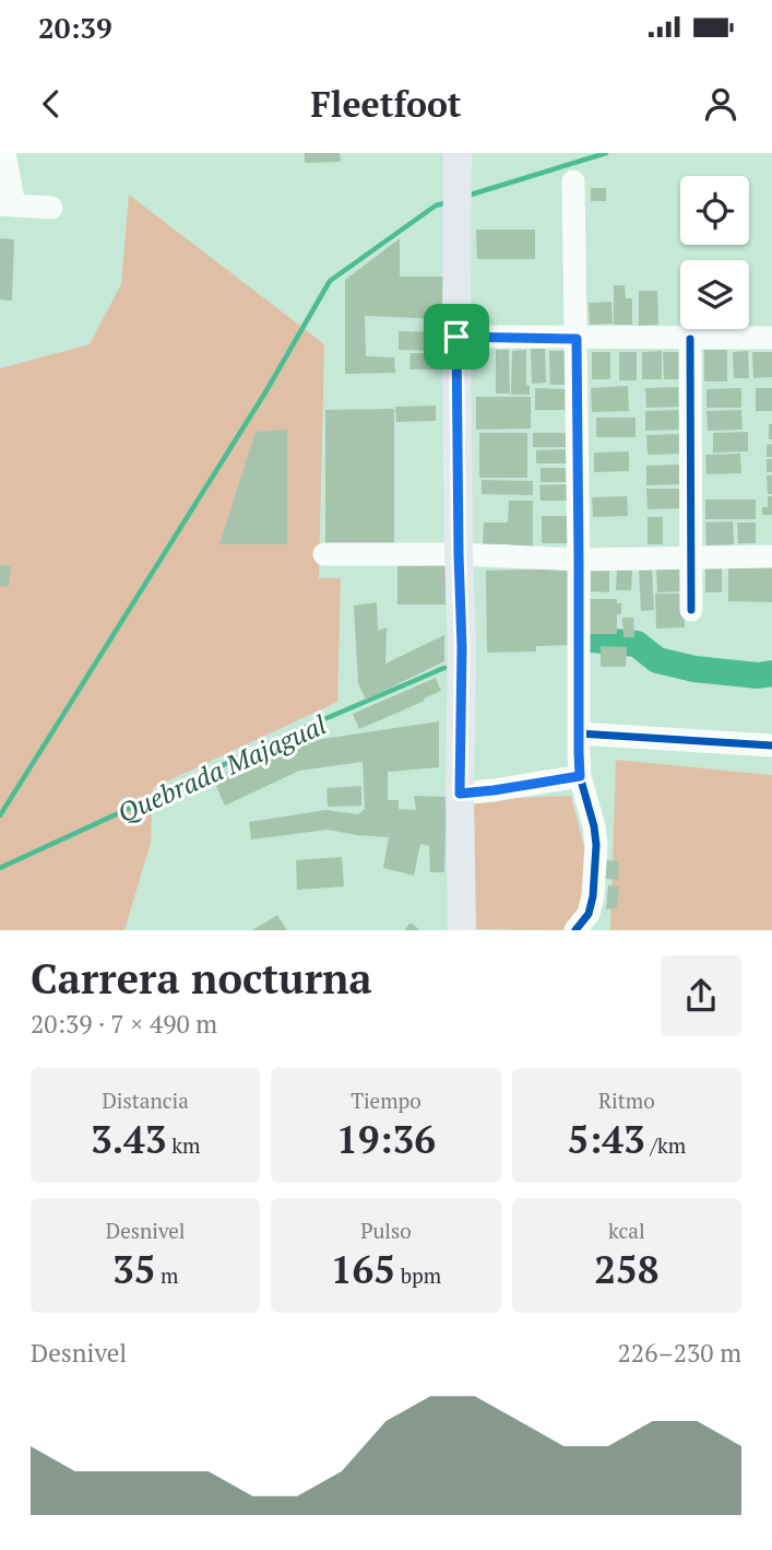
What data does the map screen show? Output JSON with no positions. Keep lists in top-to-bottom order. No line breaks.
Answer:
{"water":["Quebrada Majagual"],"page":{"status":"20:39","header":"Fleetfoot","heading":["Carrera nocturna","20:39 · 7 × 490 m"],"stats":[["Distancia","3.43 km"],["Tiempo","19:36"],["Ritmo","5:43 /km"],["Desnivel","35 m"],["Pulso","165 bpm"],["kcal","258"]],"chart":["Desnivel","226–230 m"]}}
